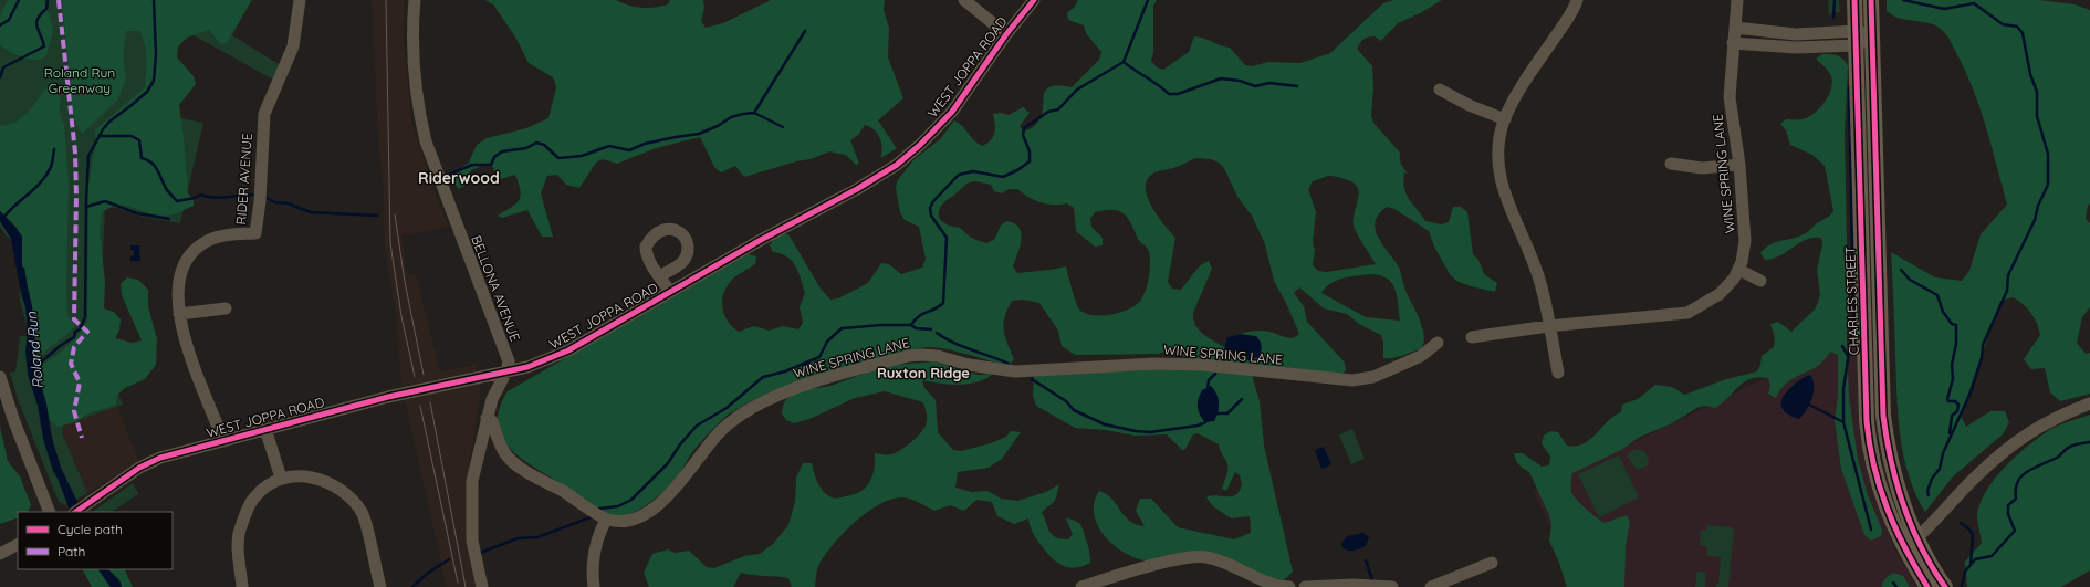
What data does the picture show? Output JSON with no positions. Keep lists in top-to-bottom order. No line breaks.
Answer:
{"streets":{"main road":["CHARLES STREET"],"street":["WEST JOPPA ROAD","WINE SPRING LANE","RIDER AVENUE","BELLONA AVENUE"]},"crossings":[["WEST JOPPA ROAD","RIDER AVENUE"],["WEST JOPPA ROAD","BELLONA AVENUE"]],"districts":["Riderwood","Ruxton Ridge"],"water":["Roland Run"],"parks":["Roland Run Greenway"],"legend":["Cycle path","Path"]}
